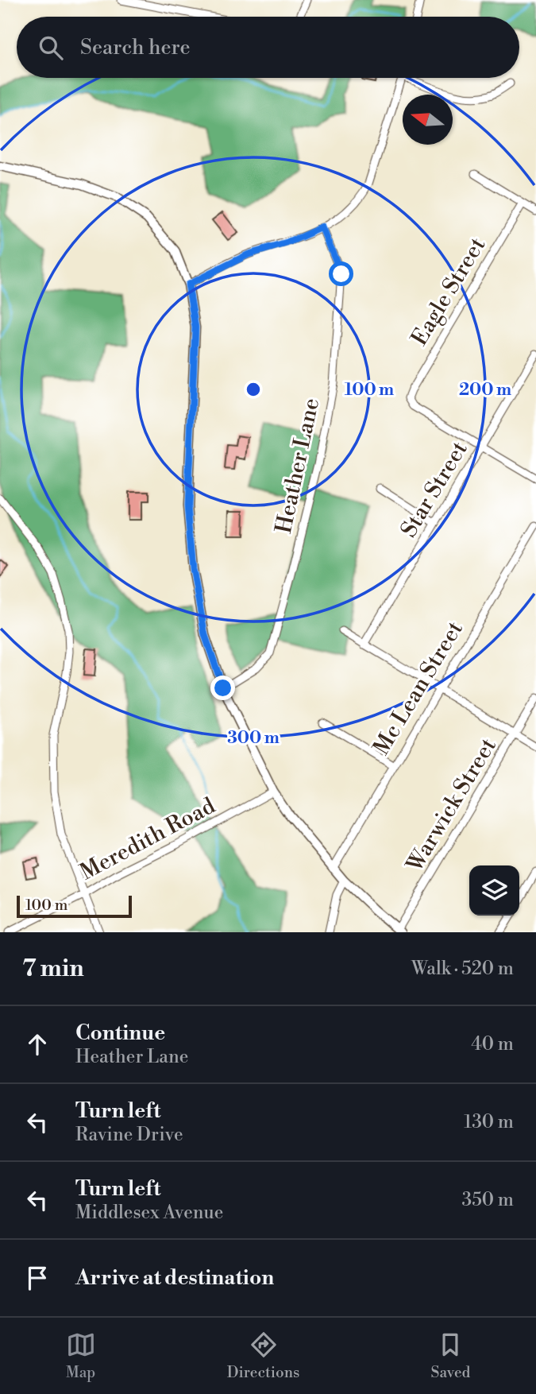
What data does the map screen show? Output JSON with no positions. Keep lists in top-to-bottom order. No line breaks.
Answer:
{"streets":{"street":["Eagle Street","Heather Lane","Star Street","Mc Lean Street","Warwick Street","Meredith Road"]},"crossings":[["Eagle Street","Star Street"]],"scale_bar":"100 m","north":"left","page":{"search":"Search here","scale":"100 m","heading":["7 min","Walk · 520 m"],"list":[["Continue","Heather Lane","40 m"],["Turn left","Ravine Drive","130 m"],["Turn left","Middlesex Avenue","350 m"],"Arrive at destination"],"nav":["Map","Directions","Saved"]},"rings":["100 m","200 m","300 m"]}
